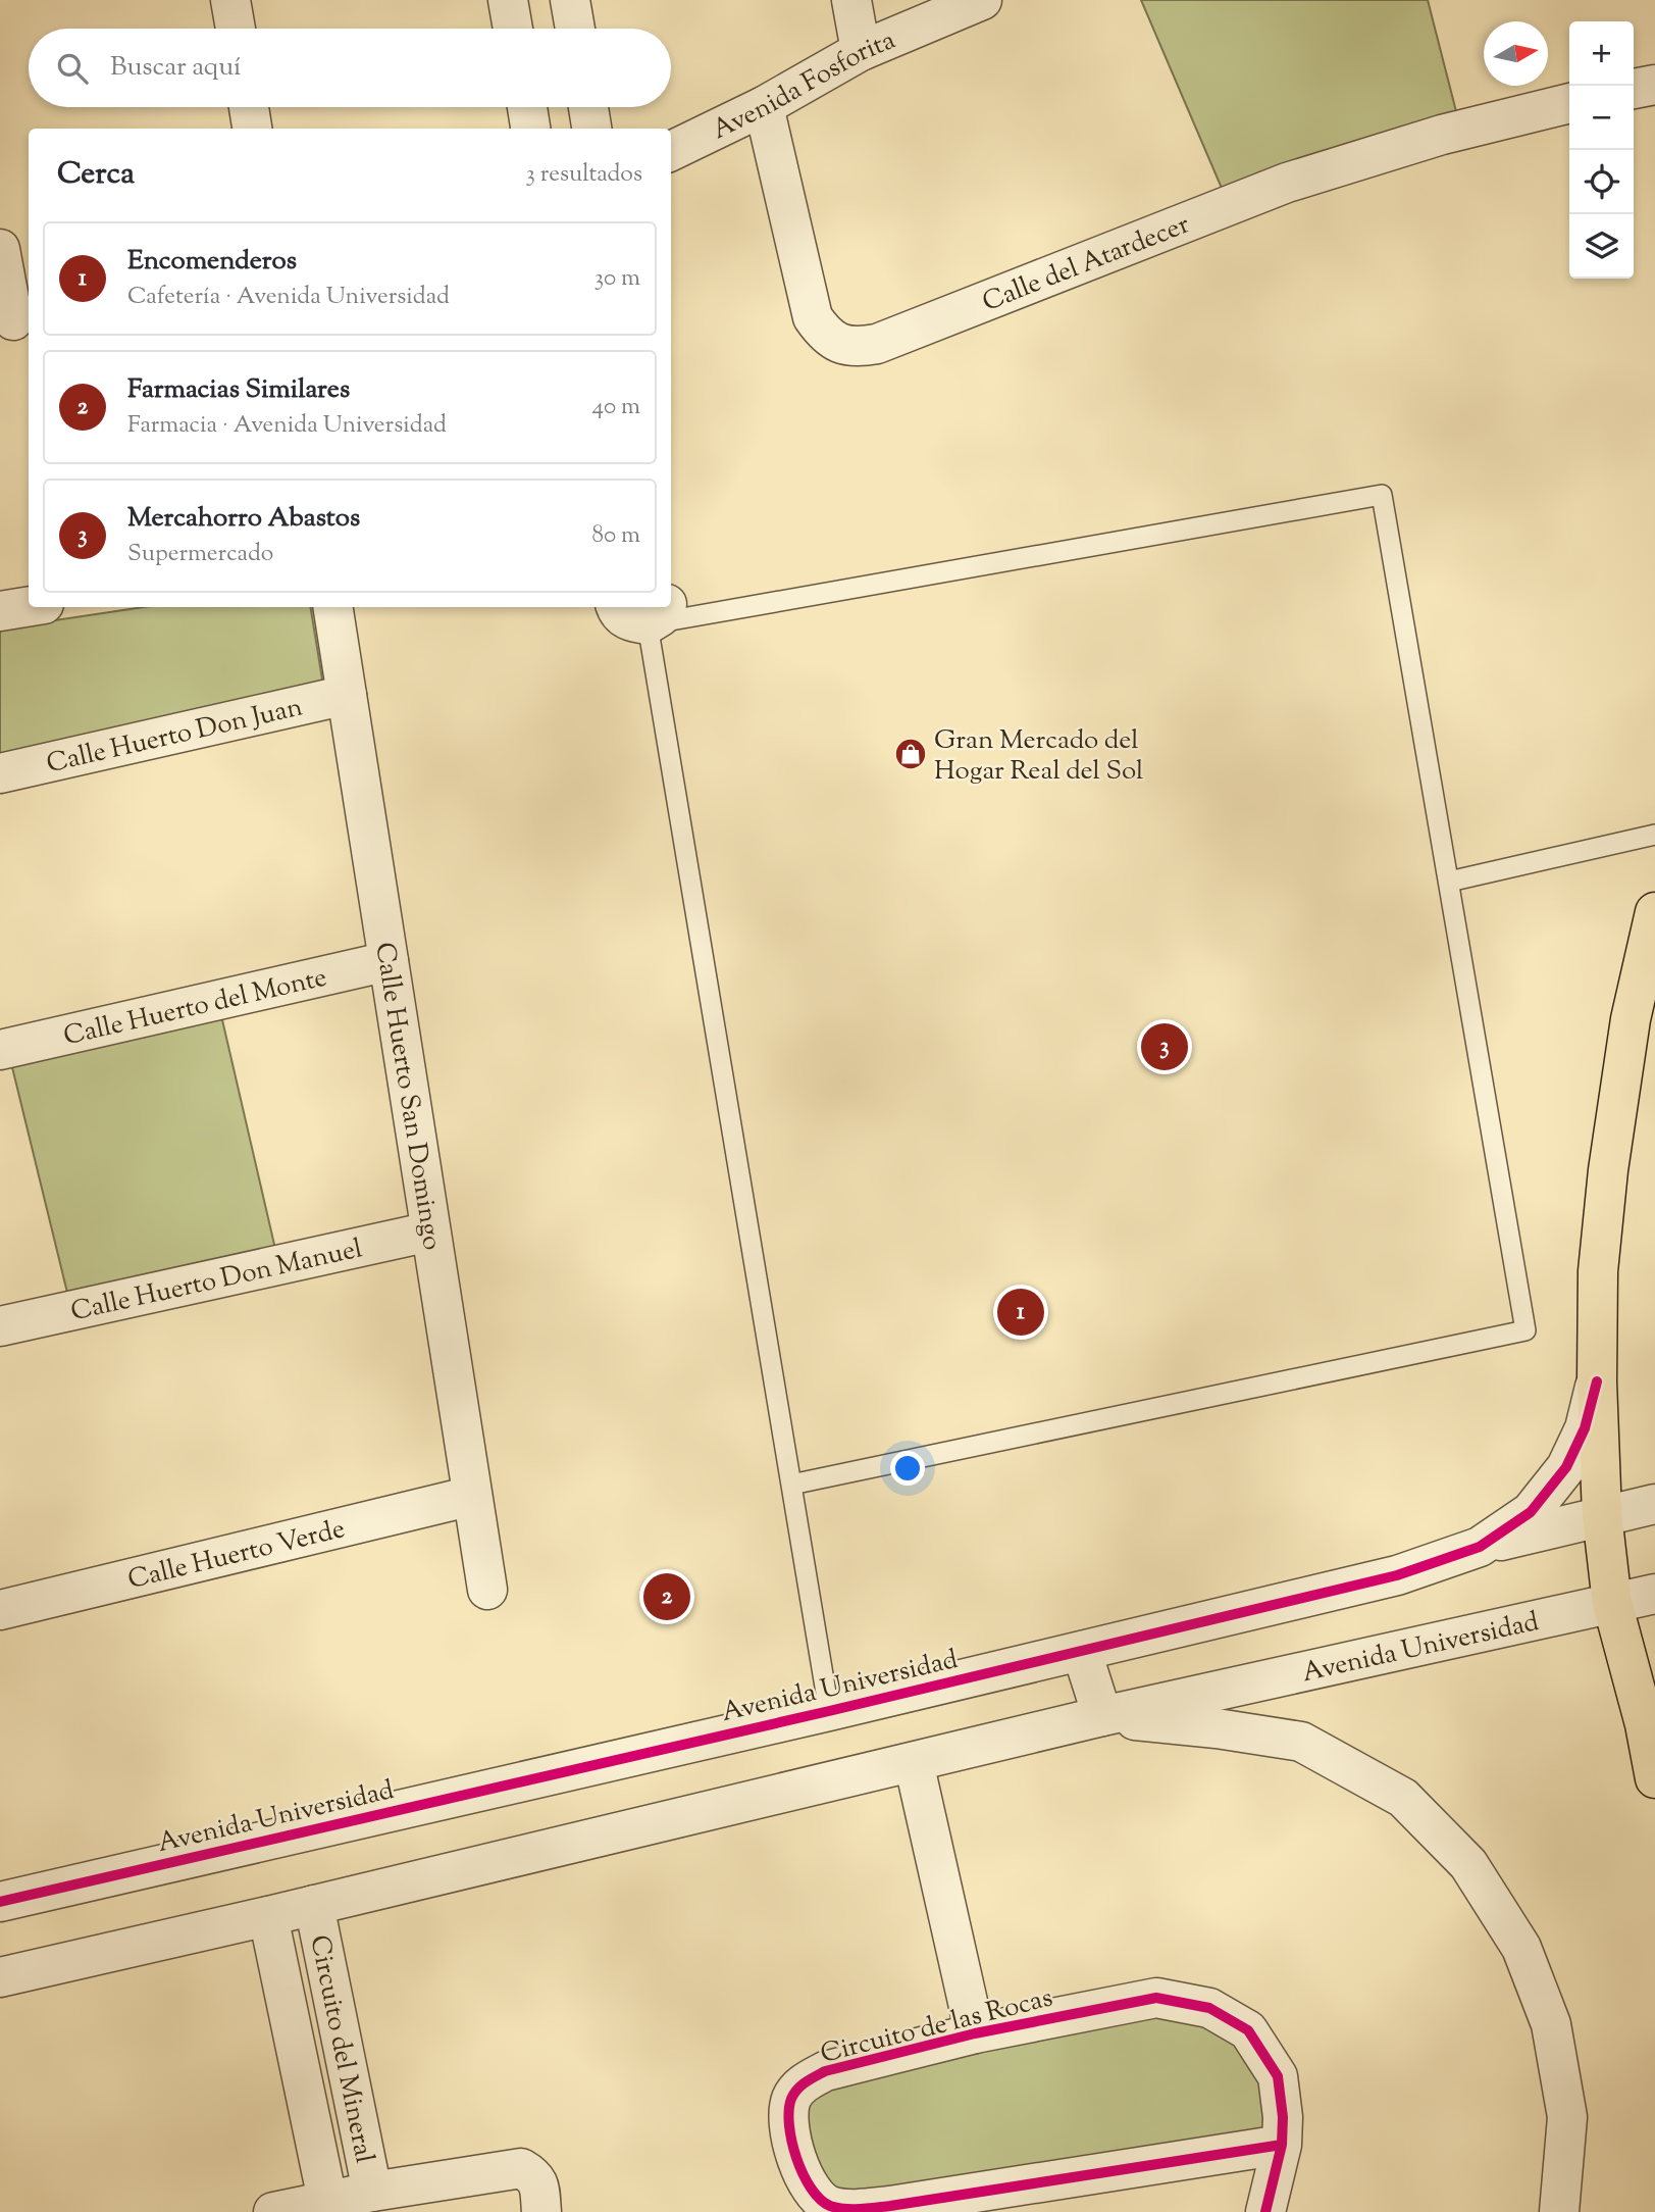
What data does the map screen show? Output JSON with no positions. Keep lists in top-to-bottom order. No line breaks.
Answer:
{"streets":{"street":["Avenida Fosforita","Calle del Atardecer","Calle Huerto Don Juan","Calle Huerto del Monte","Calle Huerto San Domingo","Calle Huerto Don Manuel","Calle Huerto Verde","Avenida Universidad","Circuito de las Rocas","Circuito del Mineral"]},"crossings":[["Avenida Fosforita","Calle del Atardecer"],["Calle Huerto Don Juan","Calle Huerto San Domingo"],["Calle Huerto del Monte","Calle Huerto San Domingo"],["Calle Huerto San Domingo","Calle Huerto Don Manuel"],["Calle Huerto San Domingo","Calle Huerto Verde"],["Avenida Universidad","Circuito de las Rocas"],["Avenida Universidad","Circuito del Mineral"]],"places":{"shop":["Gran Mercado del Hogar Real del Sol"]},"north":"right","page":{"map_buttons":["+","−"],"search":"Buscar aquí","heading":["Cerca","3 resultados"],"list":[{"mark":"1","name":"Encomenderos","note":"Cafetería · Avenida Universidad","value":"30 m"},{"mark":"2","name":"Farmacias Similares","note":"Farmacia · Avenida Universidad","value":"40 m"},{"mark":"3","name":"Mercahorro Abastos","note":"Supermercado","value":"80 m"}],"pins":["3","1","2"]}}
